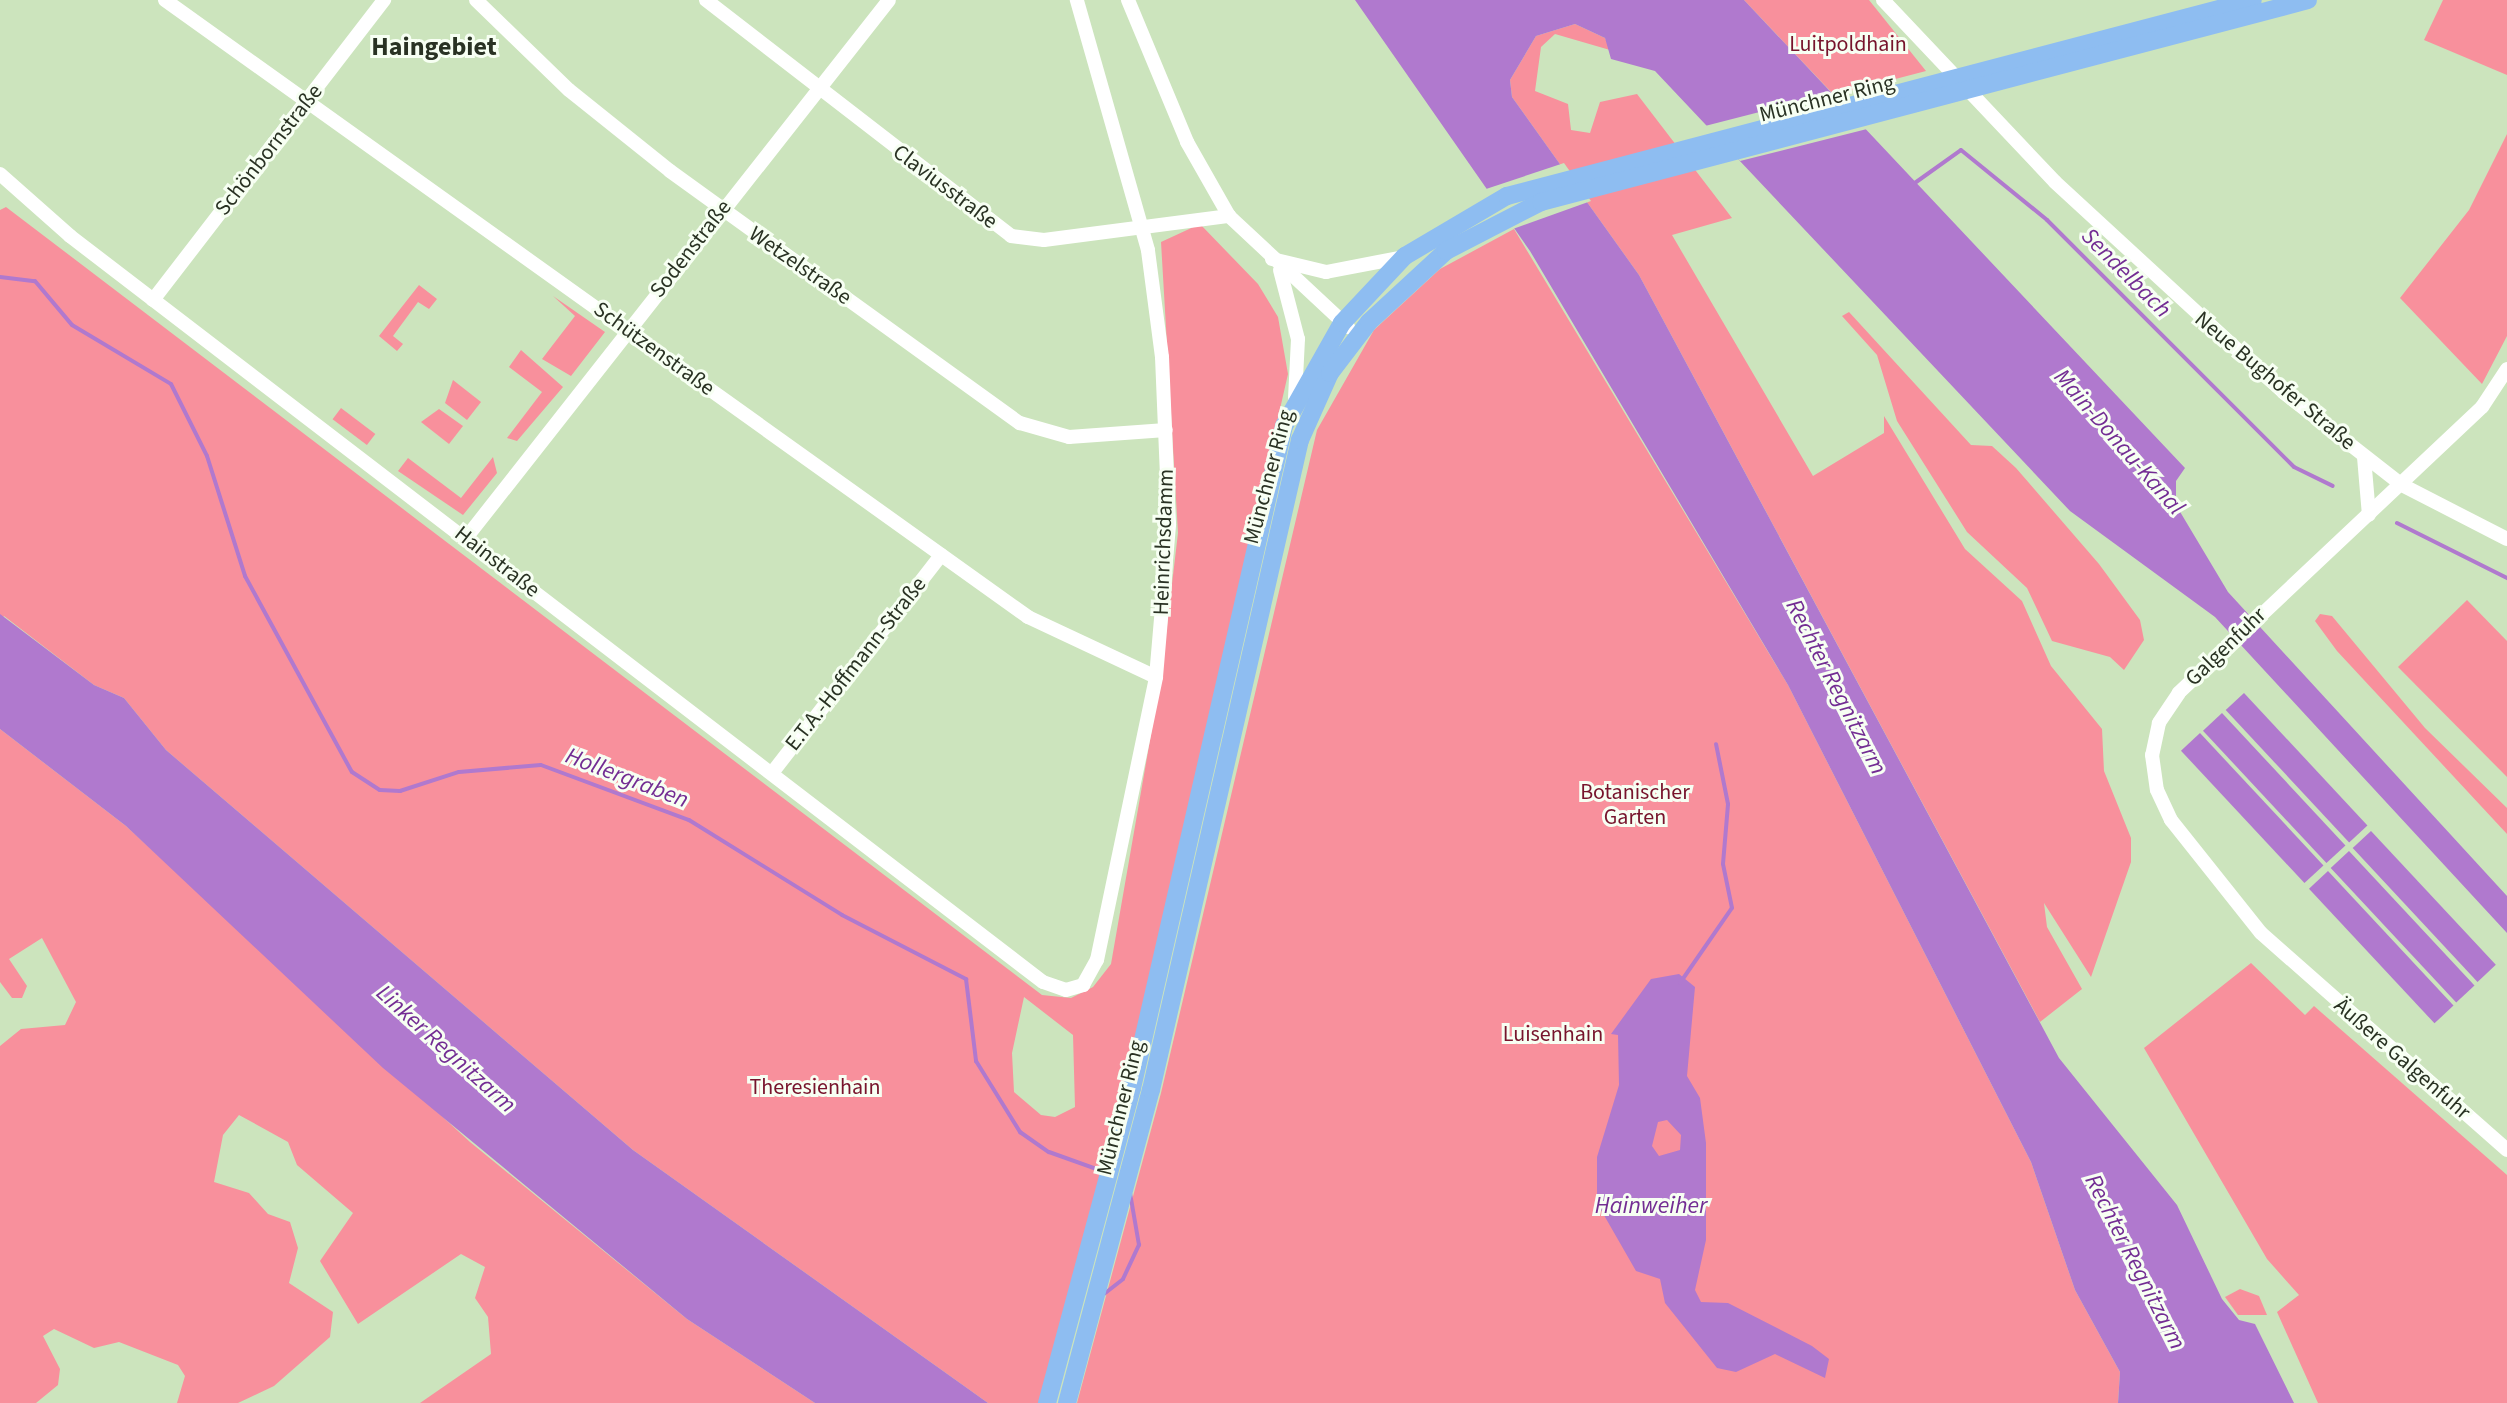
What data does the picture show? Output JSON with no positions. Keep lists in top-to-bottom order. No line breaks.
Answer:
{"streets":{"main road":["Münchner Ring"],"street":["Schönbornstraße","Claviusstraße","Sodenstraße","Wetzelstraße","Schützenstraße","Neue Bughofer Straße","Heinrichsdamm","Hainstraße","Galgenfuhr","E.T.A.-Hoffmann-Straße","Äußere Galgenfuhr"]},"crossings":[["Schönbornstraße","Schützenstraße"],["Schönbornstraße","Hainstraße"],["Claviusstraße","Sodenstraße"],["Claviusstraße","Heinrichsdamm"],["Sodenstraße","Wetzelstraße"],["Sodenstraße","Schützenstraße"],["Sodenstraße","Hainstraße"],["Wetzelstraße","Heinrichsdamm"],["Schützenstraße","Heinrichsdamm"],["Schützenstraße","E.T.A.-Hoffmann-Straße"],["Neue Bughofer Straße","Galgenfuhr"],["Heinrichsdamm","Hainstraße"],["Hainstraße","E.T.A.-Hoffmann-Straße"],["Galgenfuhr","Äußere Galgenfuhr"]],"districts":["Haingebiet"],"water":["Sendelbach","Main-Donau-Kanal","Rechter Regnitzarm","Hollergraben","Linker Regnitzarm","Hainweiher"],"parks":["Luitpoldhain","Botanischer Garten","Luisenhain","Theresienhain"]}
